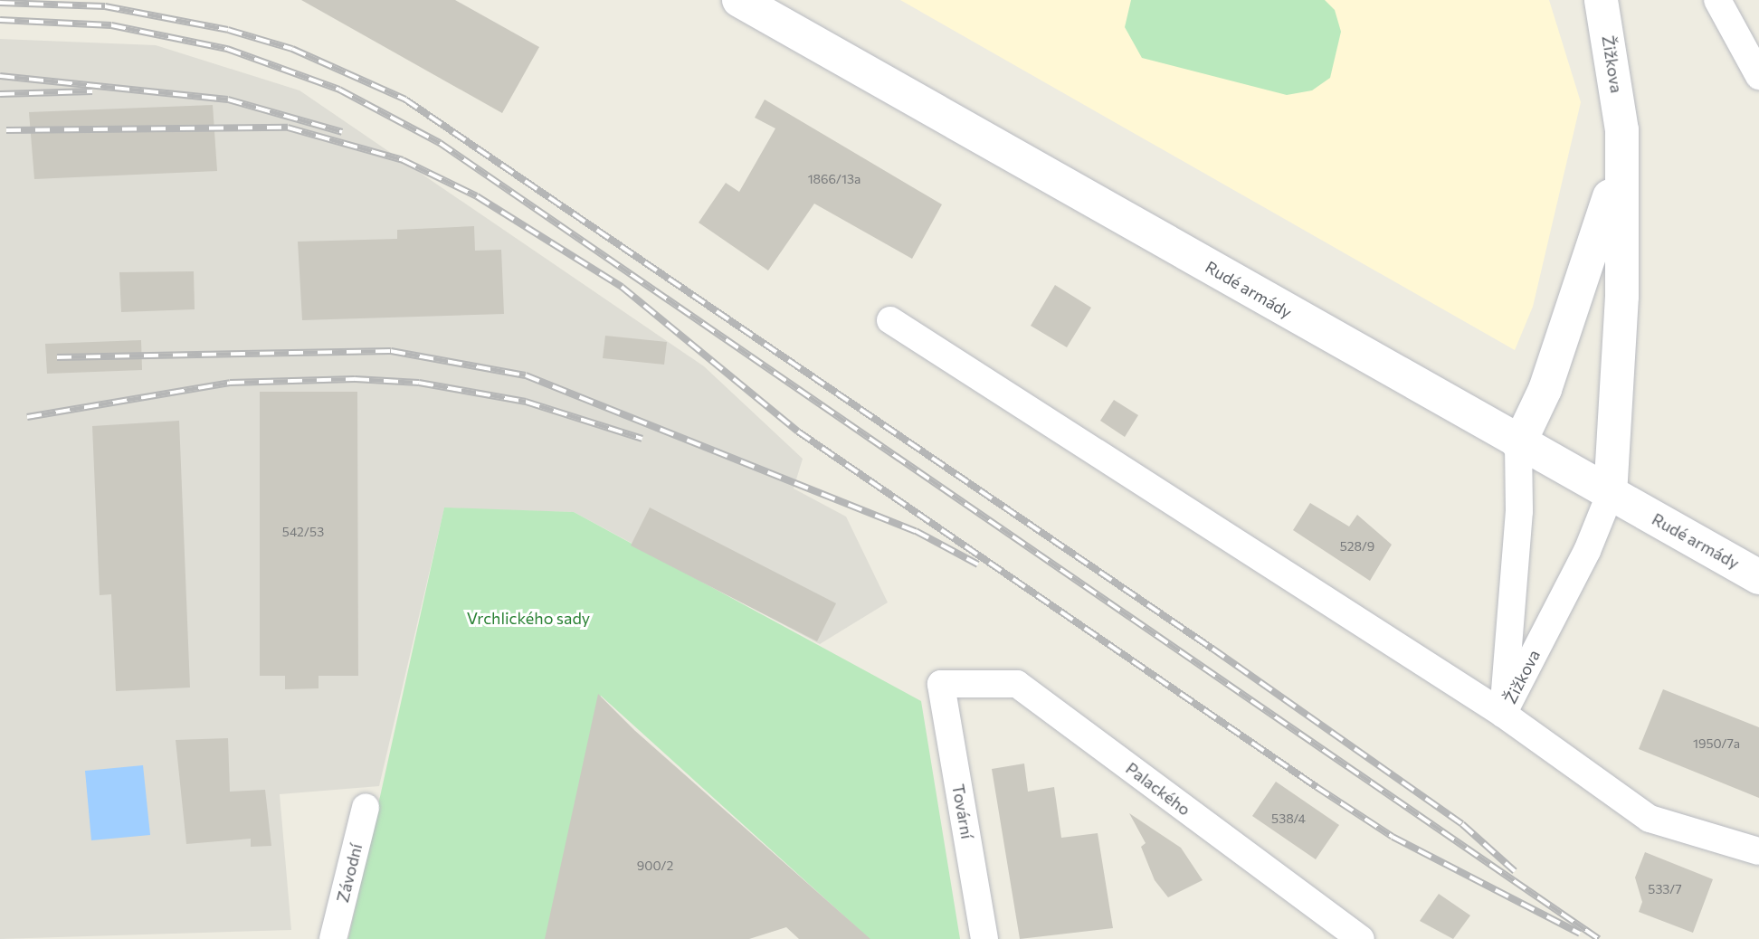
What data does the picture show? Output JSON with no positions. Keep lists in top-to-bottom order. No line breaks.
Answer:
{"streets":{"main road":["Rudé armády"],"street":["Žižkova","Palackého","Tovární","Závodní"]},"crossings":[["Žižkova","Rudé armády"],["Palackého","Tovární"]],"parks":["Vrchlického sady"],"house_numbers":["1866/13a","542/53","528/9","1950/7a","538/4","900/2","533/7"]}
